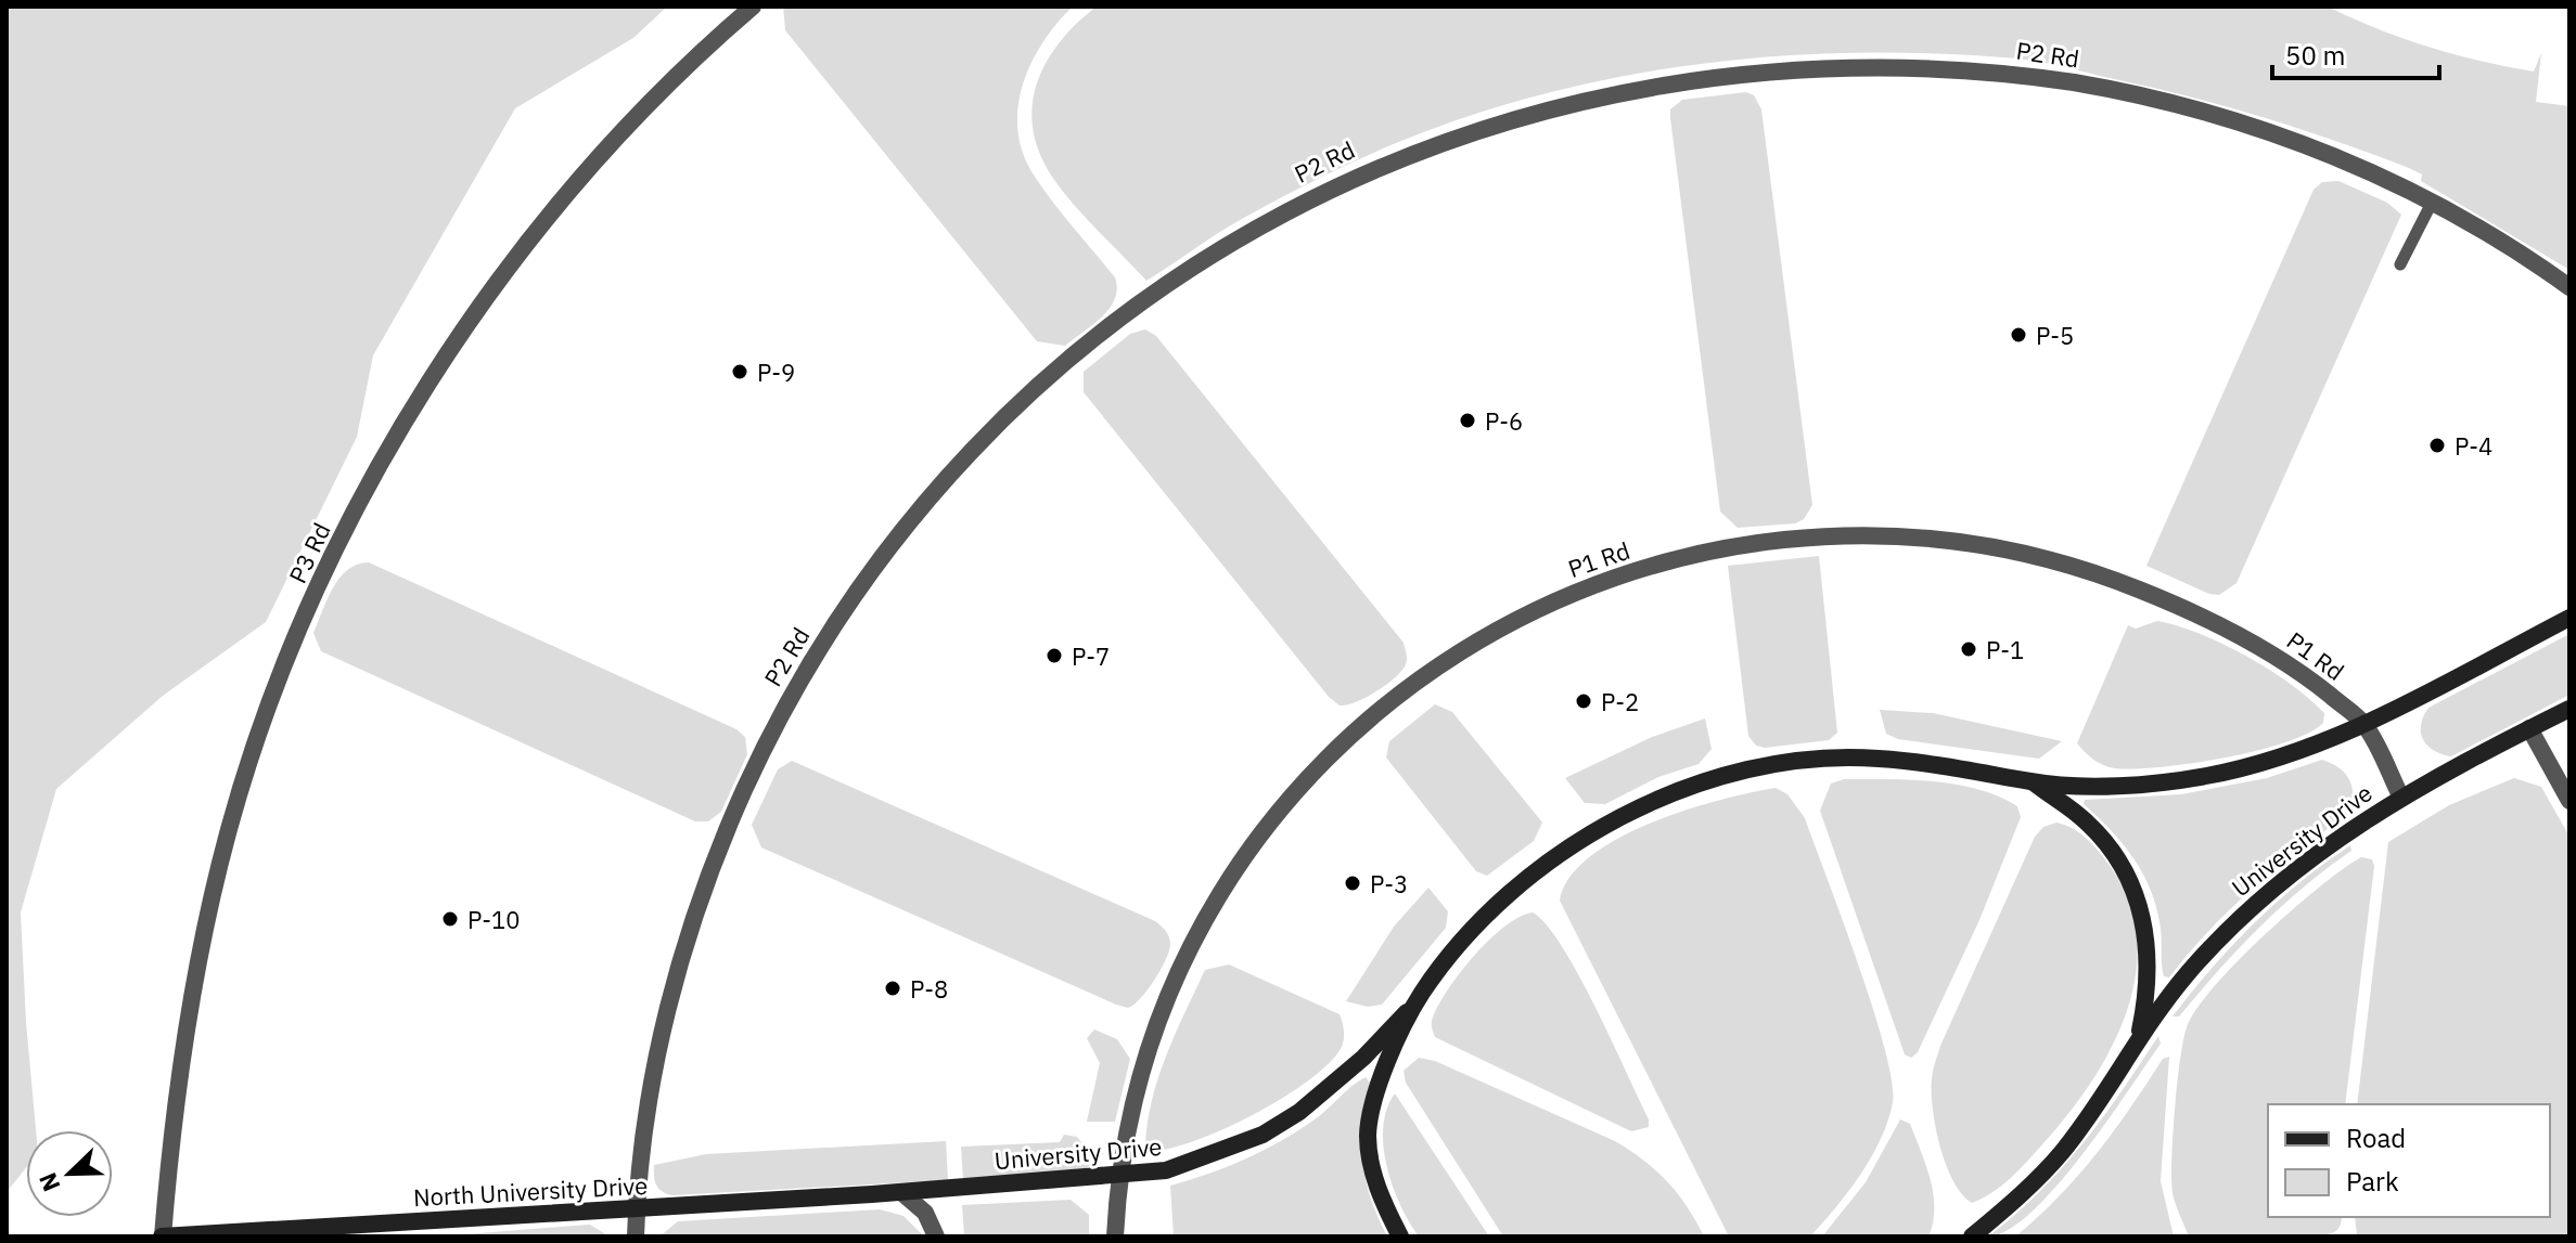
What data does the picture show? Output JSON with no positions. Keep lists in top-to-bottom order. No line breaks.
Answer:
{"streets":{"main road":["University Drive","North University Drive"],"street":["P2 Rd","P3 Rd","P1 Rd"]},"crossings":[["P2 Rd","North University Drive"],["P3 Rd","North University Drive"],["P1 Rd","University Drive"],["University Drive","North University Drive"]],"places":["P-5","P-9","P-6","P-4","P-1","P-7","P-2","P-3","P-10","P-8"],"legend":["Road","Park"],"scale_bar":"50 m","north":"bottom left"}
